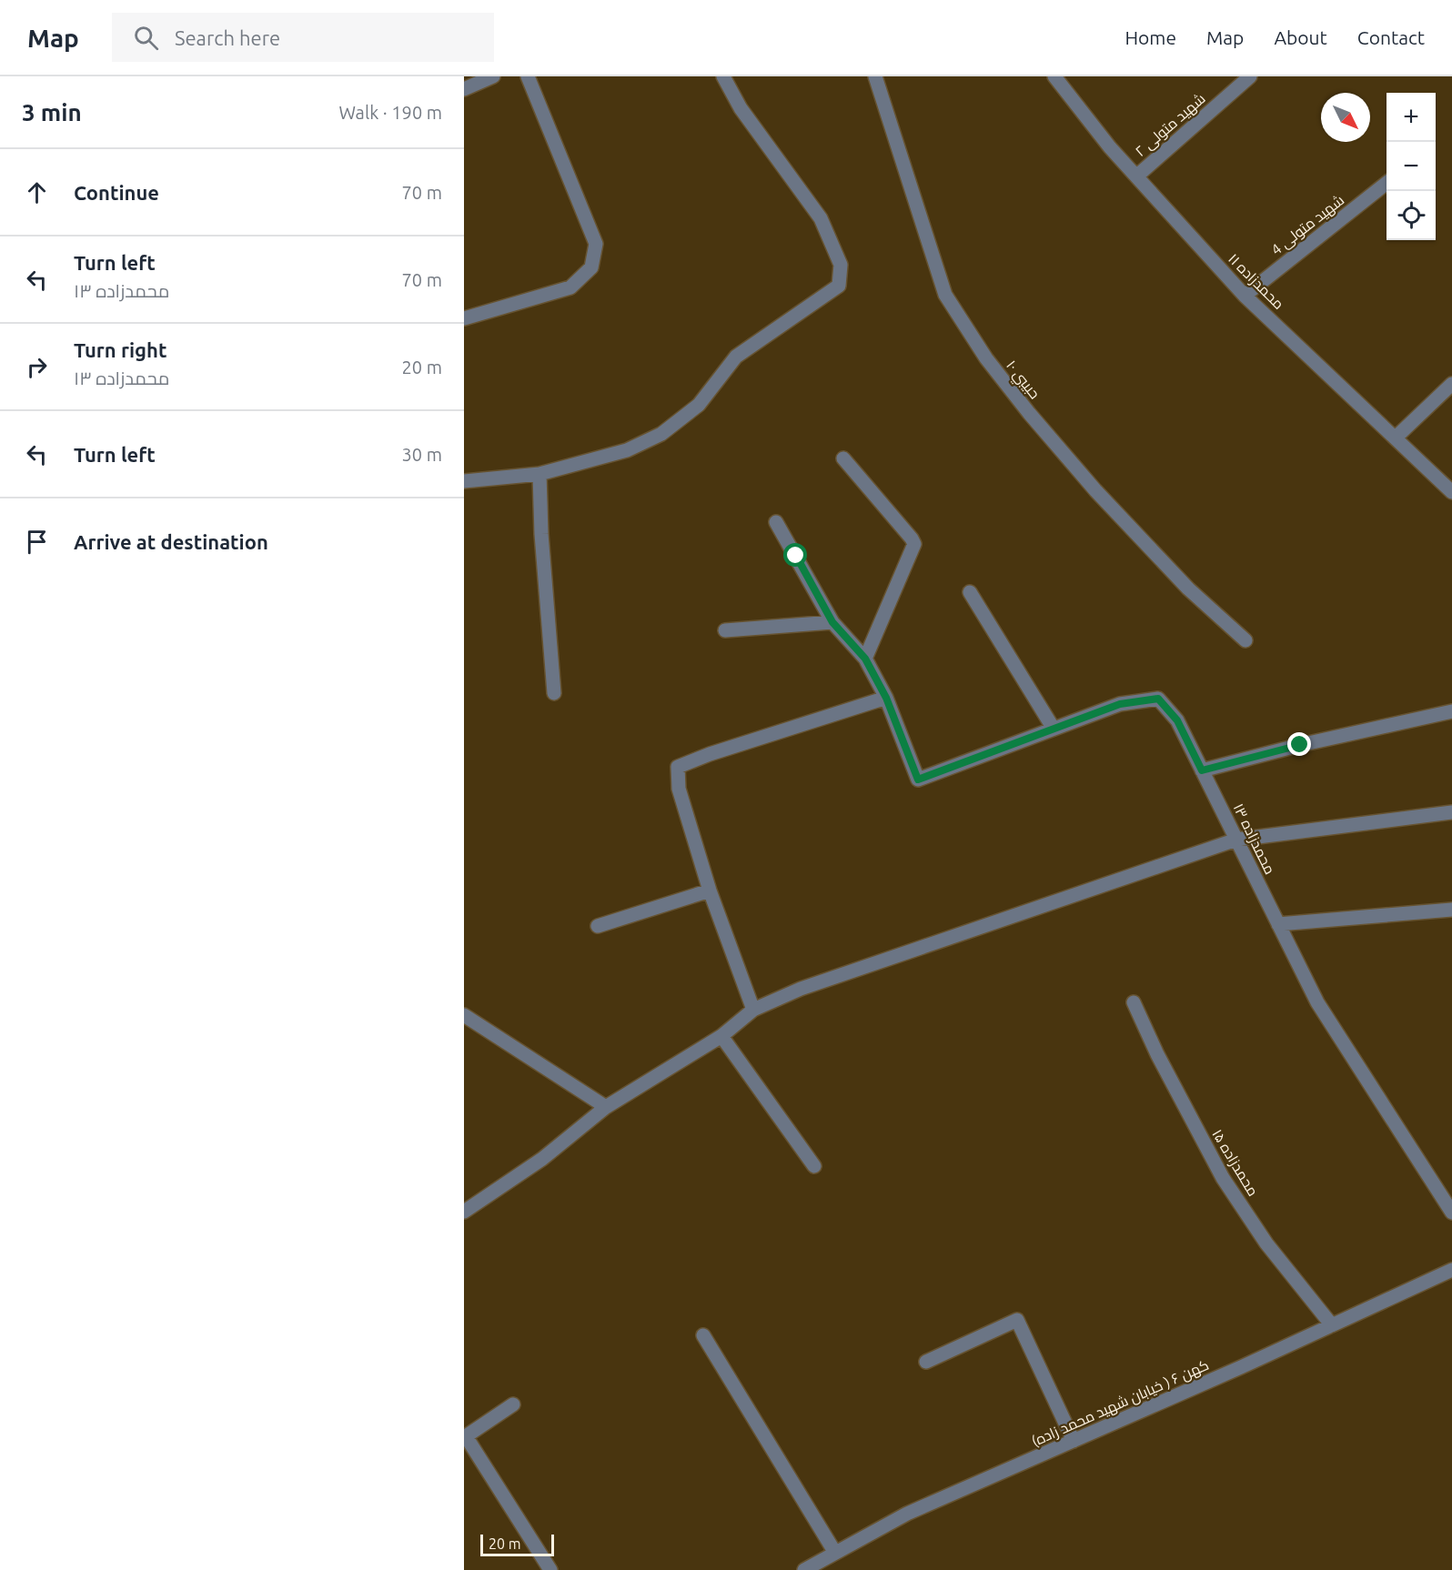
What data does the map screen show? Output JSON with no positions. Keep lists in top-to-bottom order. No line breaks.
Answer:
{"streets":{"street":["شهید متولی ۲","شهید متولی 4","محمدزاده ۱۱","حبيبي ١٠","محمدزاده ۱۳","محمدزاده ۱۵","کهن ۶ ( خیابان شهید محمد زاده)"]},"crossings":[["شهید متولی ۲","محمدزاده ۱۱"],["شهید متولی 4","محمدزاده ۱۱"],["محمدزاده ۱۵","کهن ۶ ( خیابان شهید محمد زاده)"]],"scale_bar":"20 m","north":"bottom right","page":{"header":"Map","search":"Search here","nav":["Home","Map","About","Contact"],"heading":["3 min","Walk · 190 m"],"map_buttons":["+","−"],"list":[["Continue","70 m"],["Turn left","محمدزاده ۱۳","70 m"],["Turn right","محمدزاده ۱۳","20 m"],["Turn left","30 m"],"Arrive at destination"],"scale":"20 m"}}
